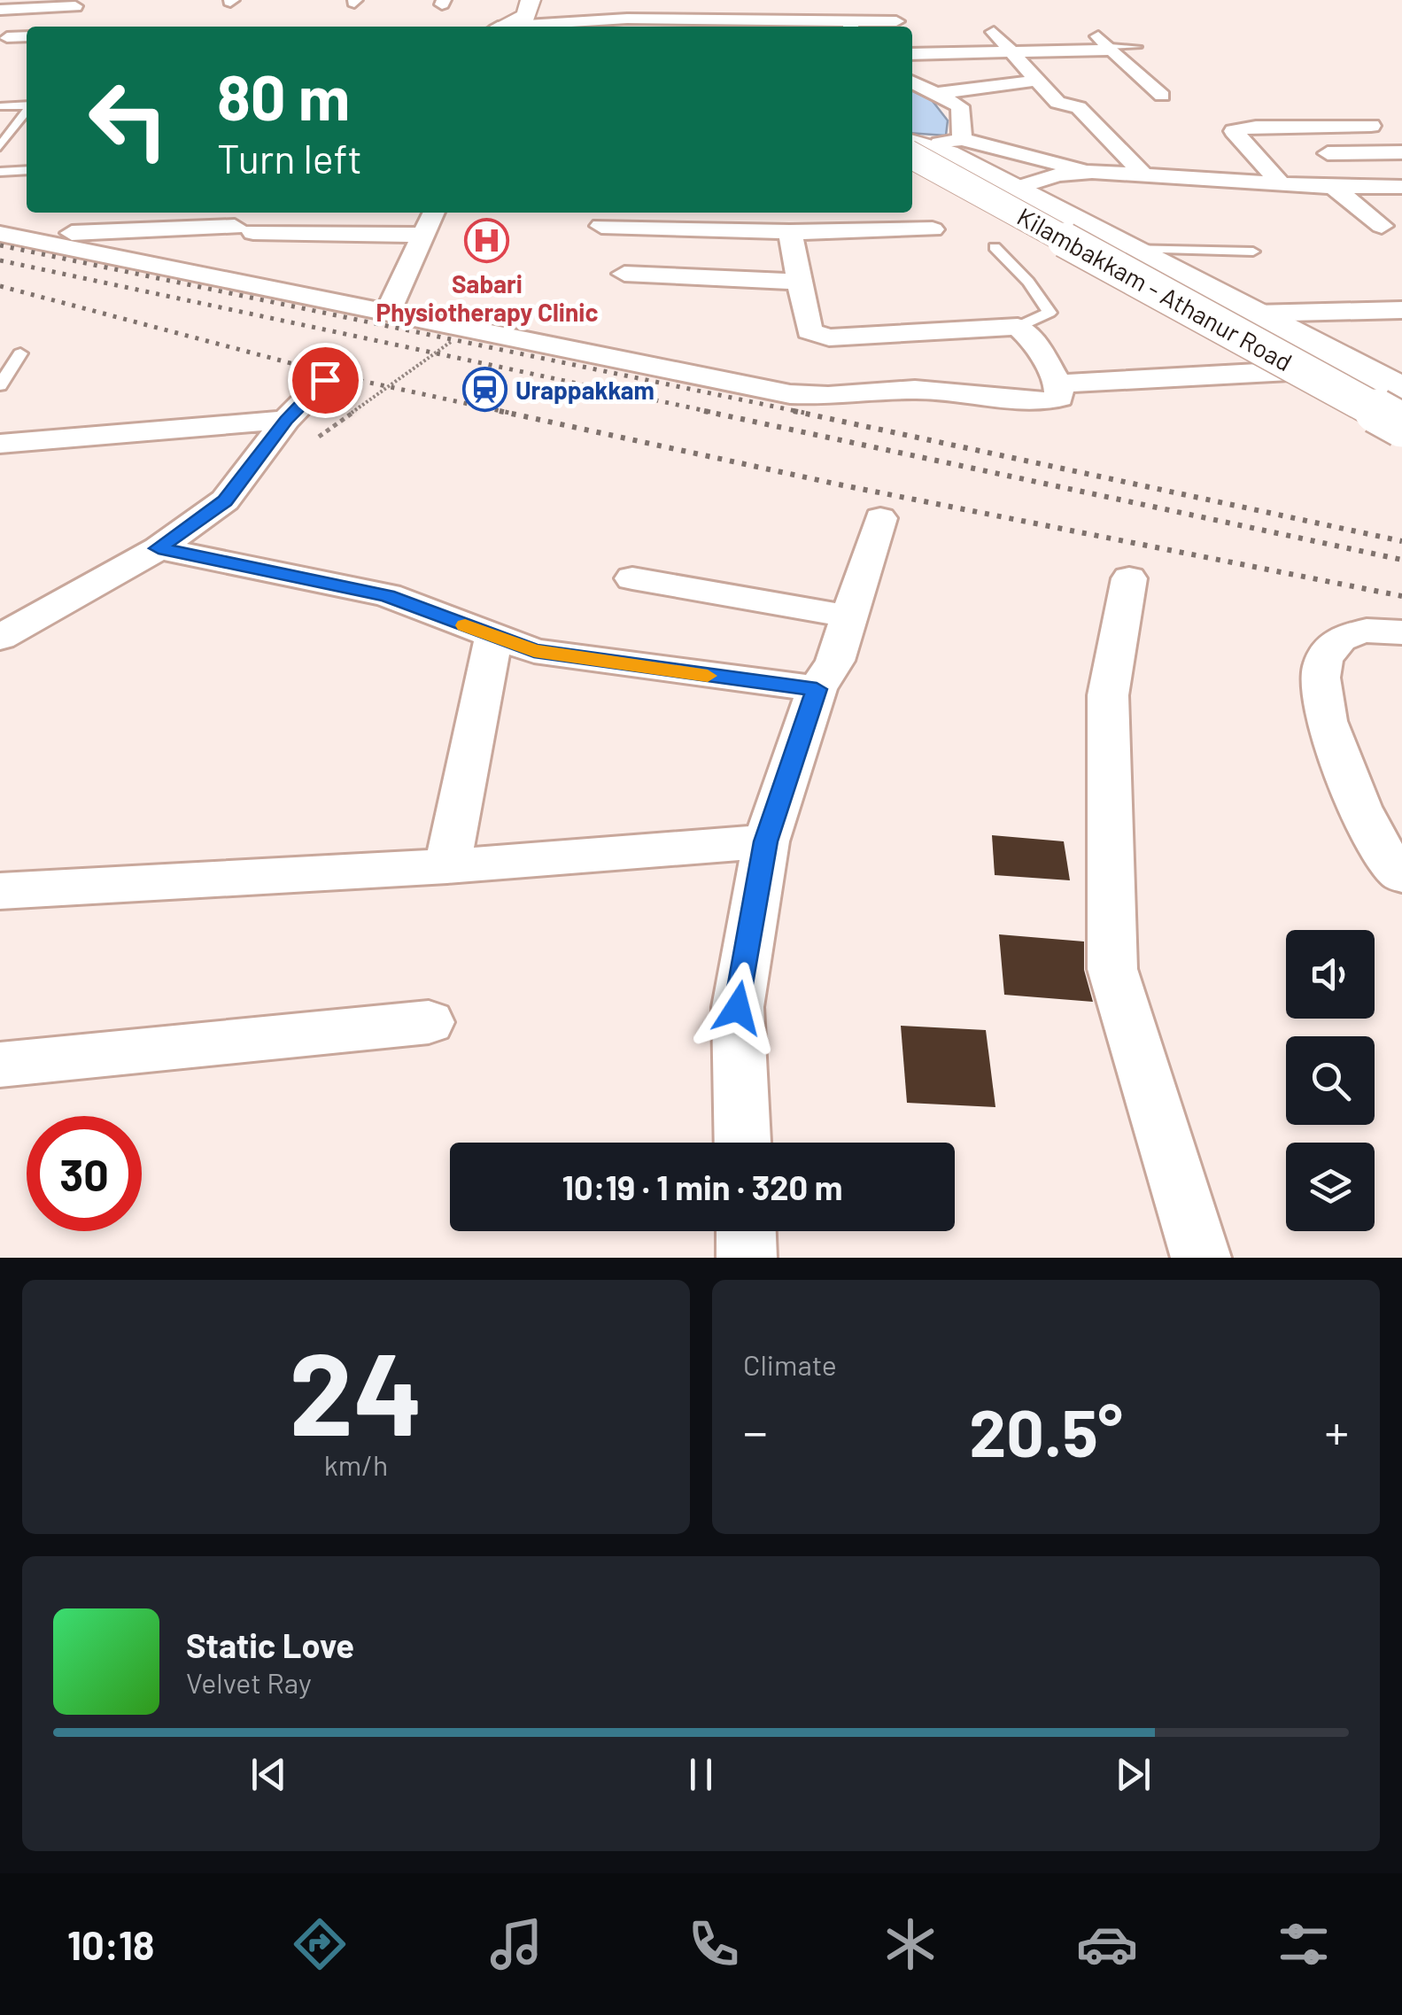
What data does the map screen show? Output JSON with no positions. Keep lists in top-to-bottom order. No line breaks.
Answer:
{"streets":{"street":["Kilambakkam - Athanur Road"]},"places":{"hospital":["Sabari Physiotherapy Clinic"],"station":["Urappakkam"]},"page":{"turn":["80 m","Turn left"],"limit":"30","trip":"10:19 · 1 min · 320 m","tile":[["24","km/h"],"Climate"],"heat":["−","20.5°","+"],"song":["Static Love","Velvet Ray"],"tabs":"10:18"}}
